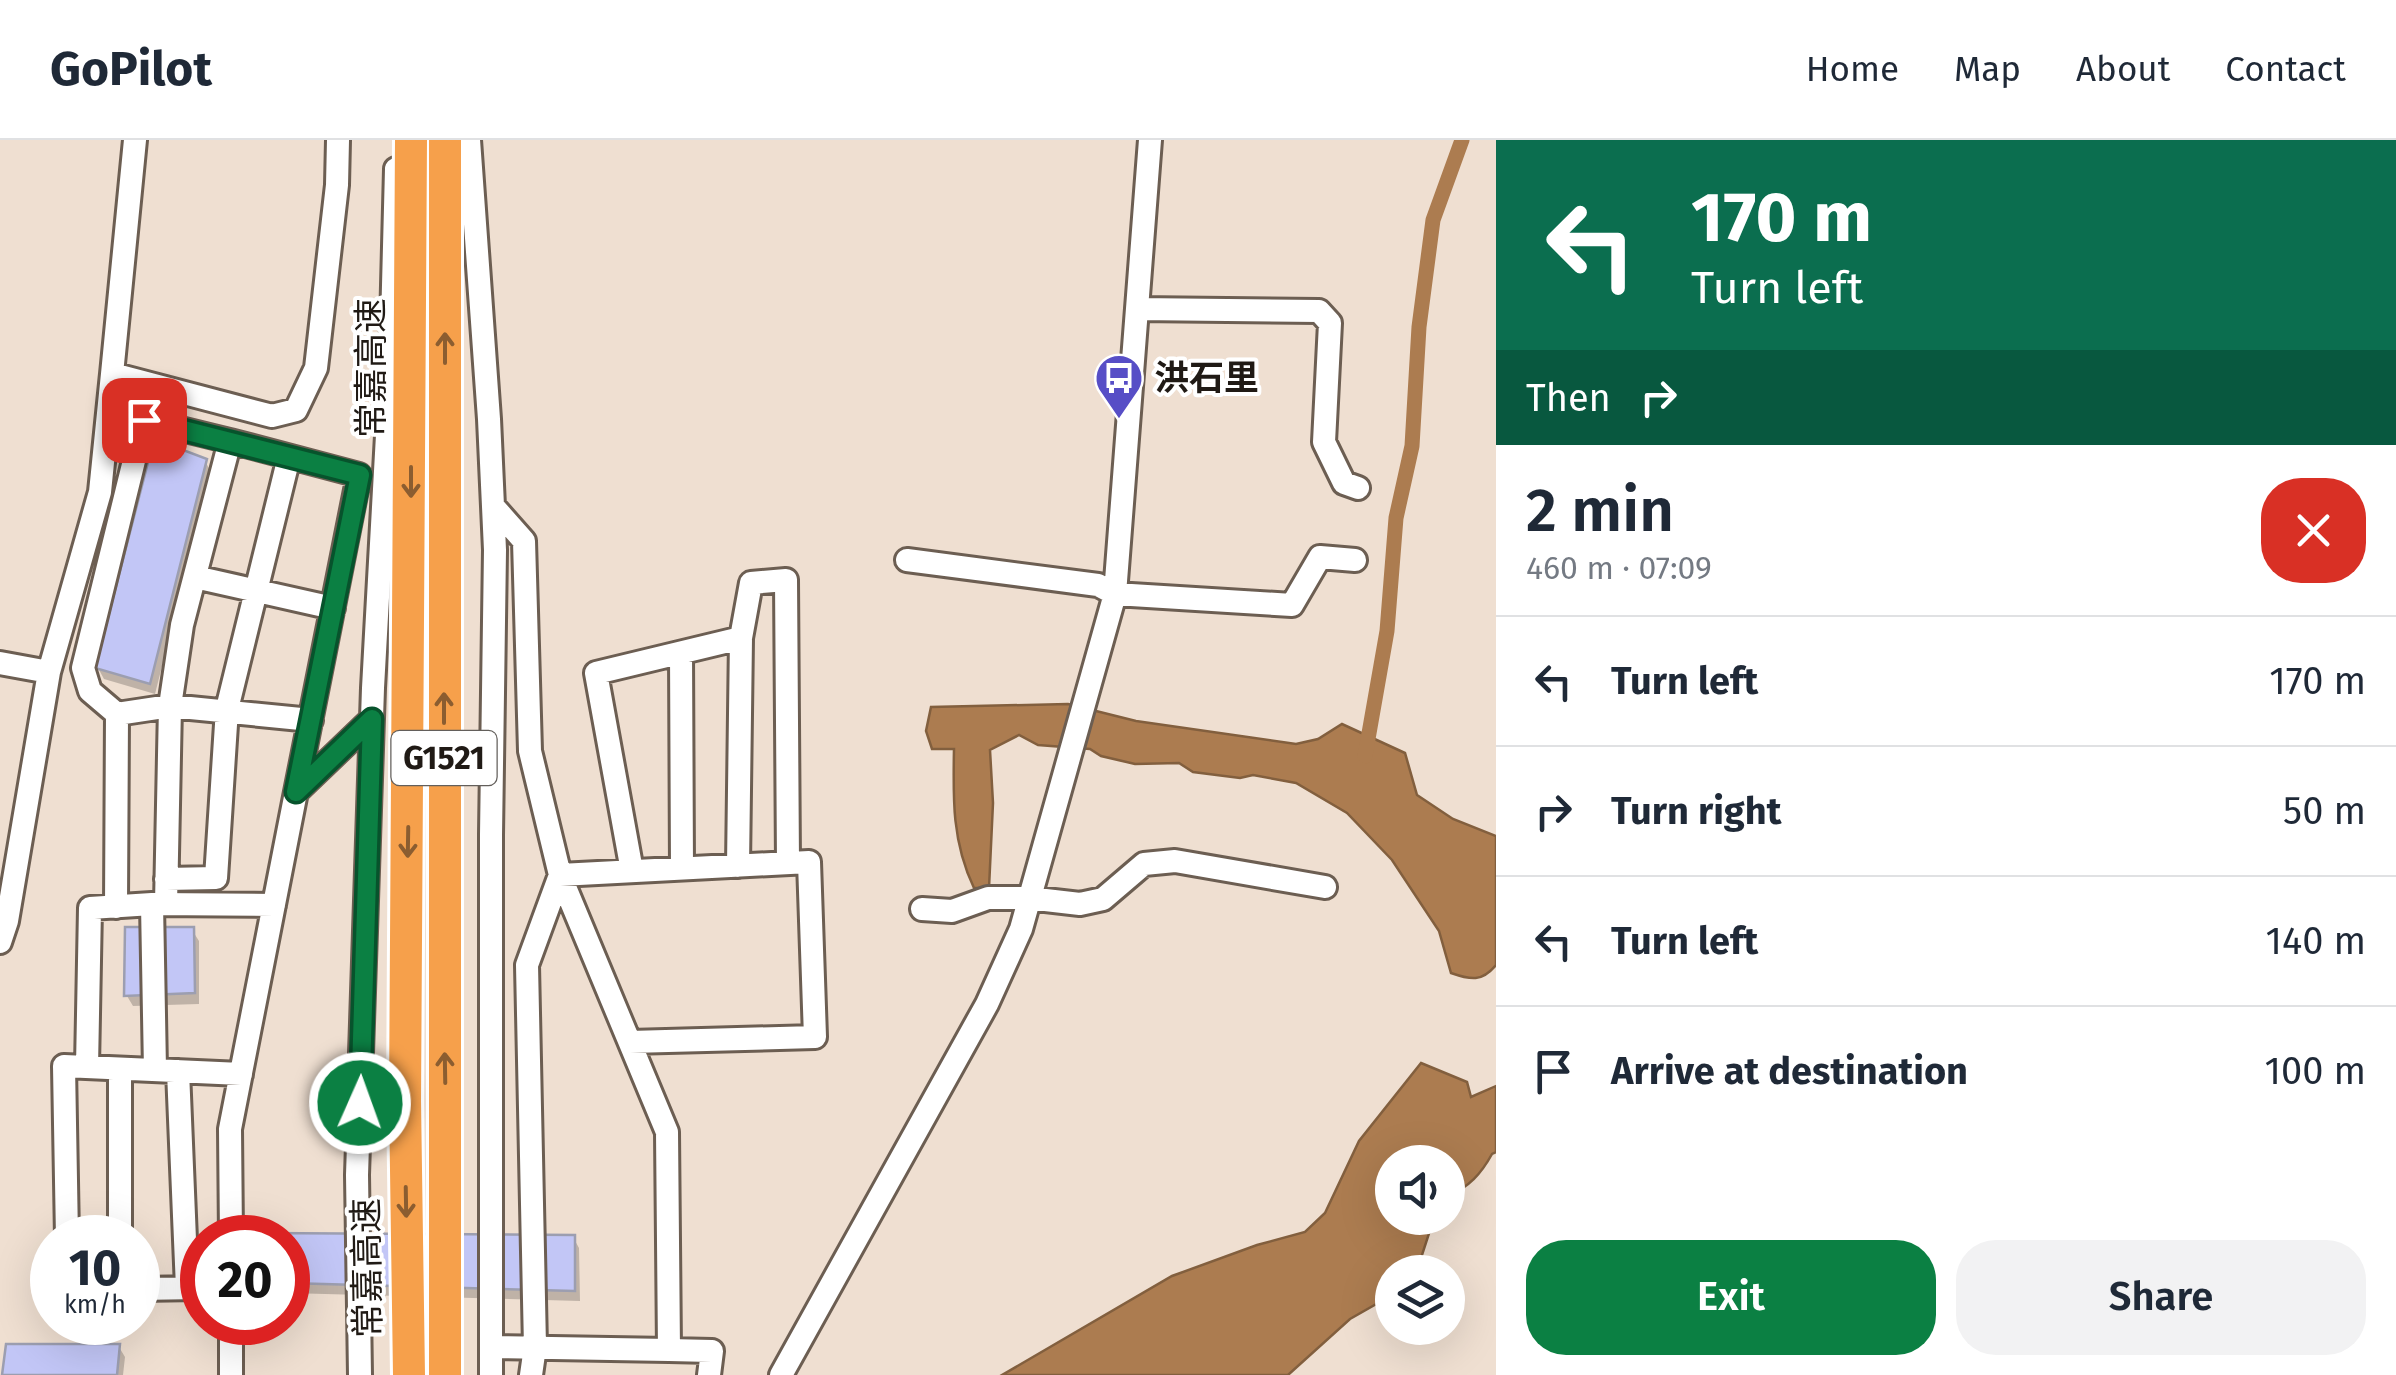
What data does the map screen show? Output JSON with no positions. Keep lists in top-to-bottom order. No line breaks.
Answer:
{"streets":{"highway":["常嘉高速","G1521"]},"places":{"bus stop":["洪石里"]},"page":{"header":"GoPilot","nav":["Home","Map","About","Contact"],"turn":["170 m","Turn left"],"then":"Then","heading":["2 min","460 m · 07:09"],"list":[{"name":"Turn left","value":"170 m"},{"name":"Turn right","value":"50 m"},{"name":"Turn left","value":"140 m"},{"name":"Arrive at destination","value":"100 m"}],"speed":"10 km/h","limit":"20","buttons":["Exit","Share"]}}
